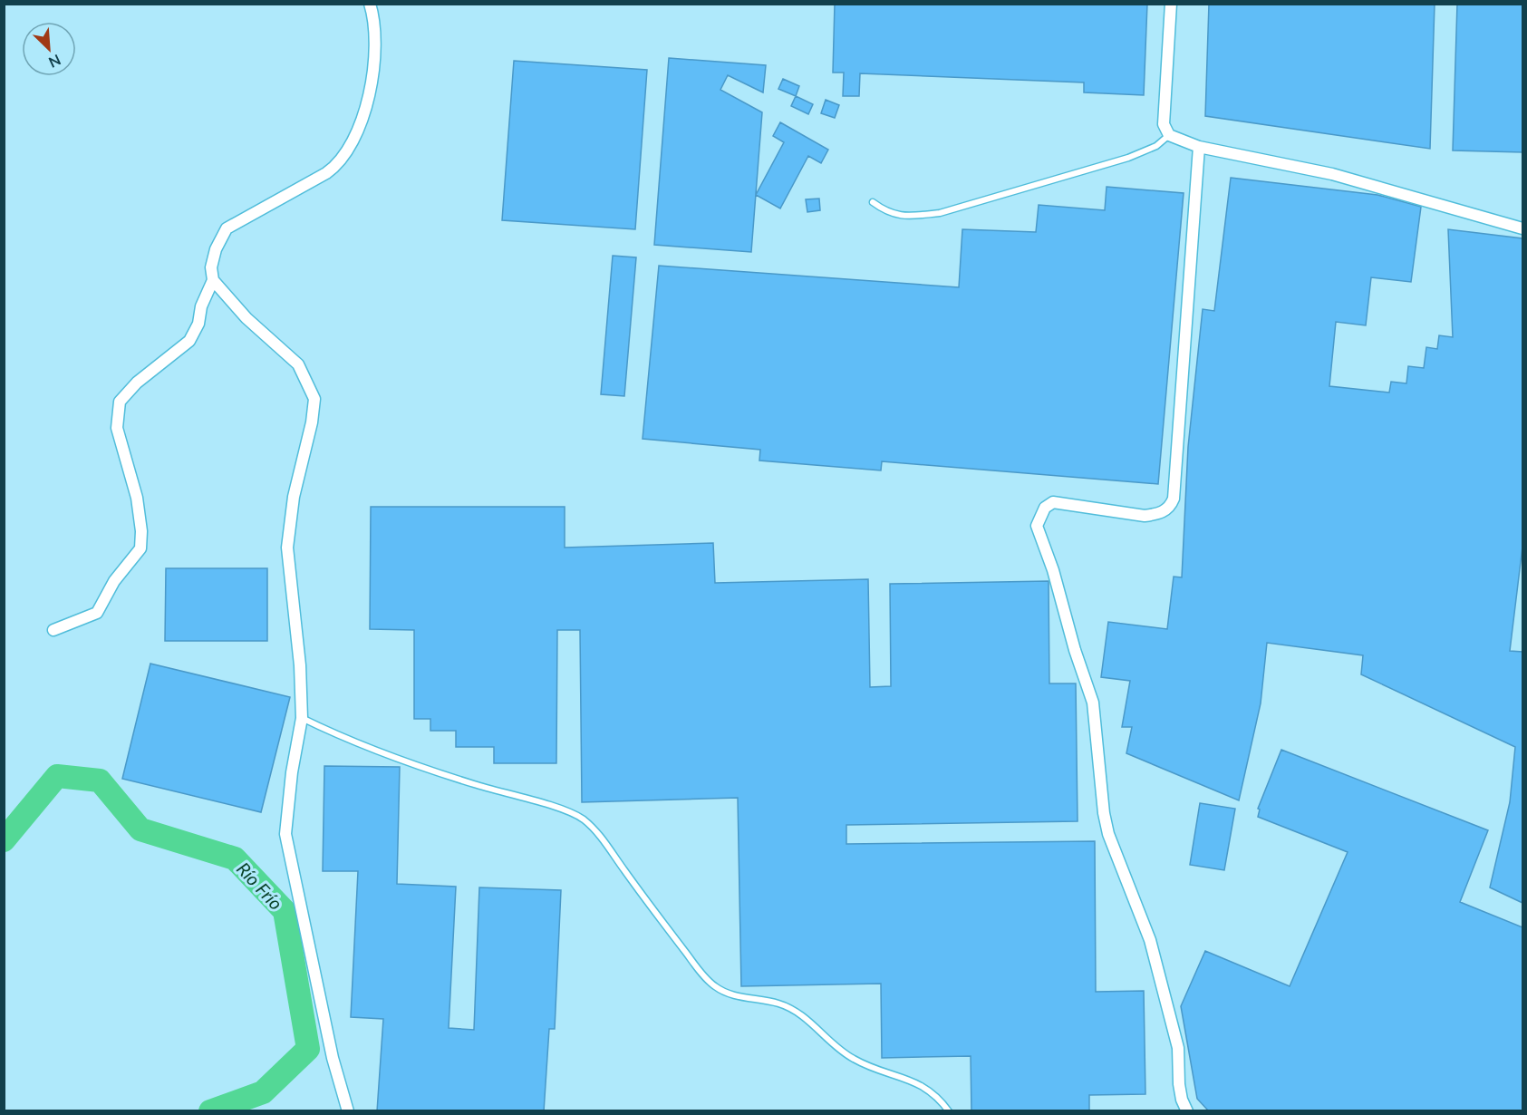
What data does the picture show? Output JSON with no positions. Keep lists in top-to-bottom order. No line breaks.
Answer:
{"water":["Río Frío"],"north":"bottom right"}
